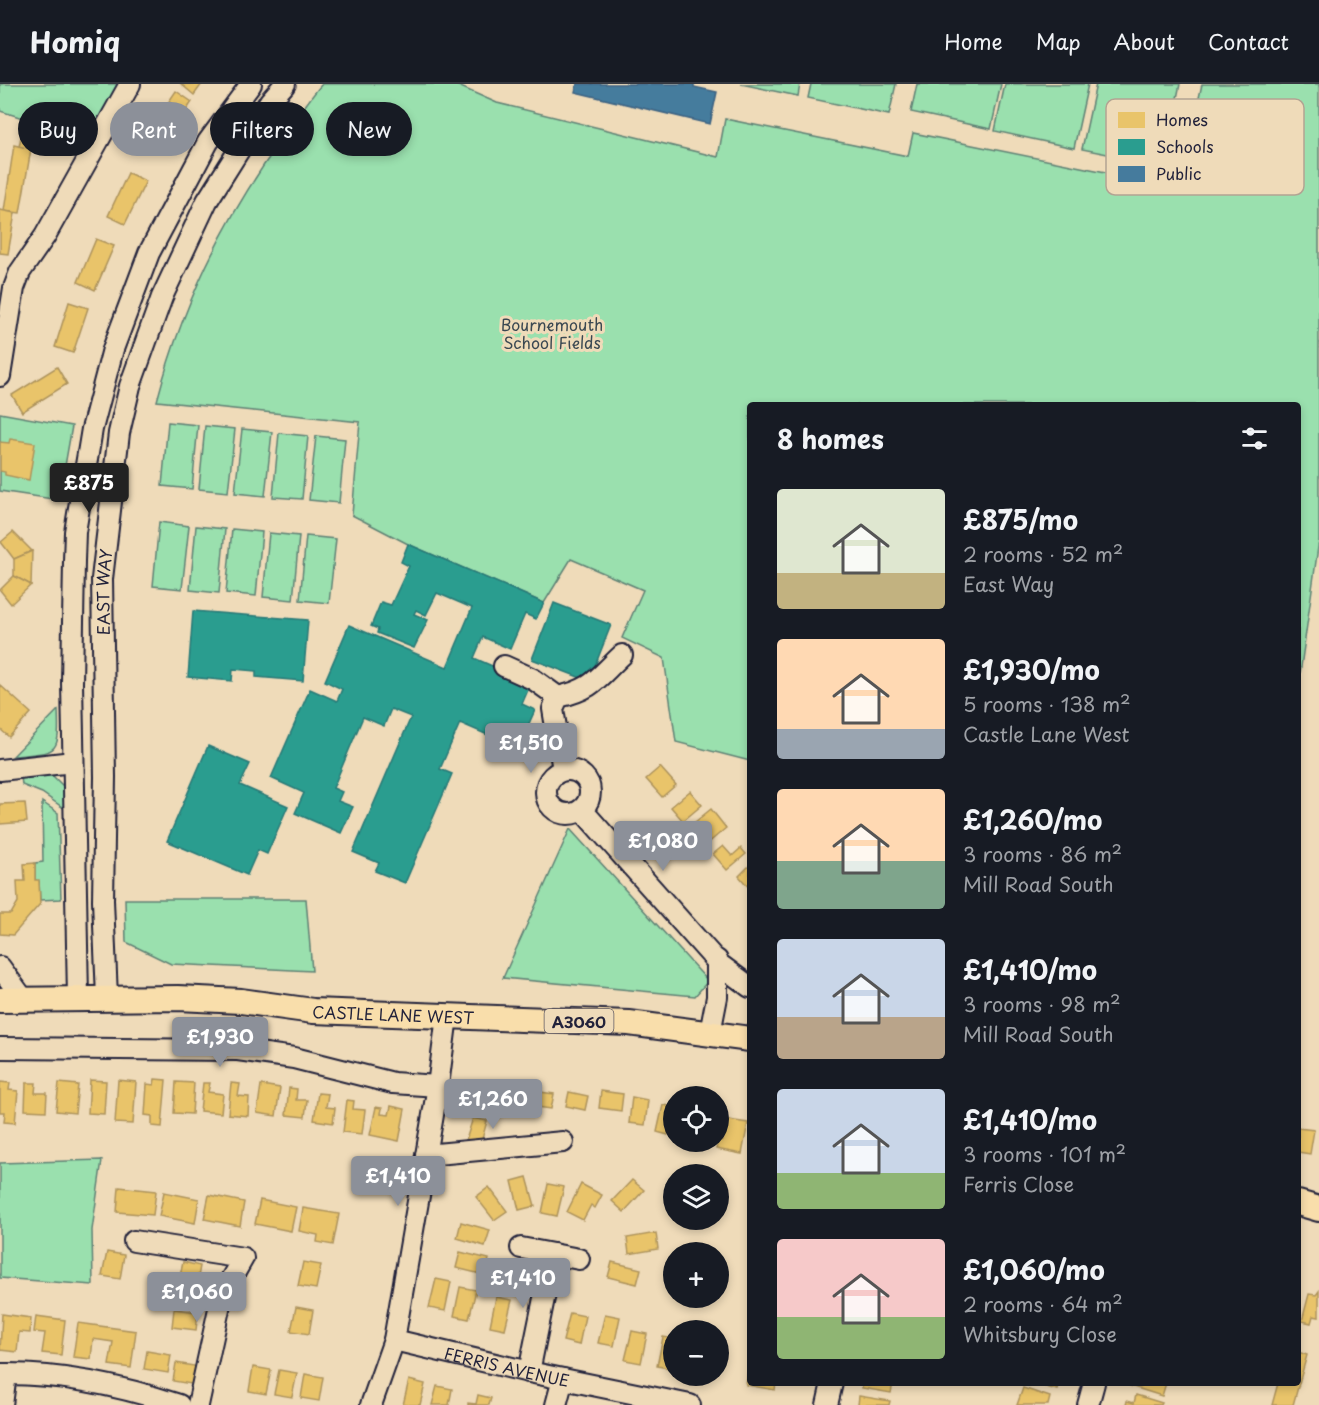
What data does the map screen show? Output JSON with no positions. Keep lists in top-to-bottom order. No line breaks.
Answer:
{"streets":{"main road":["CASTLE LANE WEST","A3060"],"street":["EAST WAY","FERRIS AVENUE"]},"crossings":[["EAST WAY","CASTLE LANE WEST"]],"parks":["Bournemouth School Fields"],"legend":["Homes","Schools","Public"],"page":{"header":"Homiq","nav":["Home","Map","About","Contact"],"chip":["Buy","Rent","Filters","New"],"heading":"8 homes","price":["£875","£1,510","£1,080","£1,930","£1,260","£1,410","£1,410","£1,060"],"list":[{"name":"£875/mo","note":"2 rooms · 52 m² · East Way"},{"name":"£1,930/mo","note":"5 rooms · 138 m² · Castle Lane West"},{"name":"£1,260/mo","note":"3 rooms · 86 m² · Mill Road South"},{"name":"£1,410/mo","note":"3 rooms · 98 m² · Mill Road South"},{"name":"£1,410/mo","note":"3 rooms · 101 m² · Ferris Close"},{"name":"£1,060/mo","note":"2 rooms · 64 m² · Whitsbury Close"}],"map_buttons":["+","−"]}}
